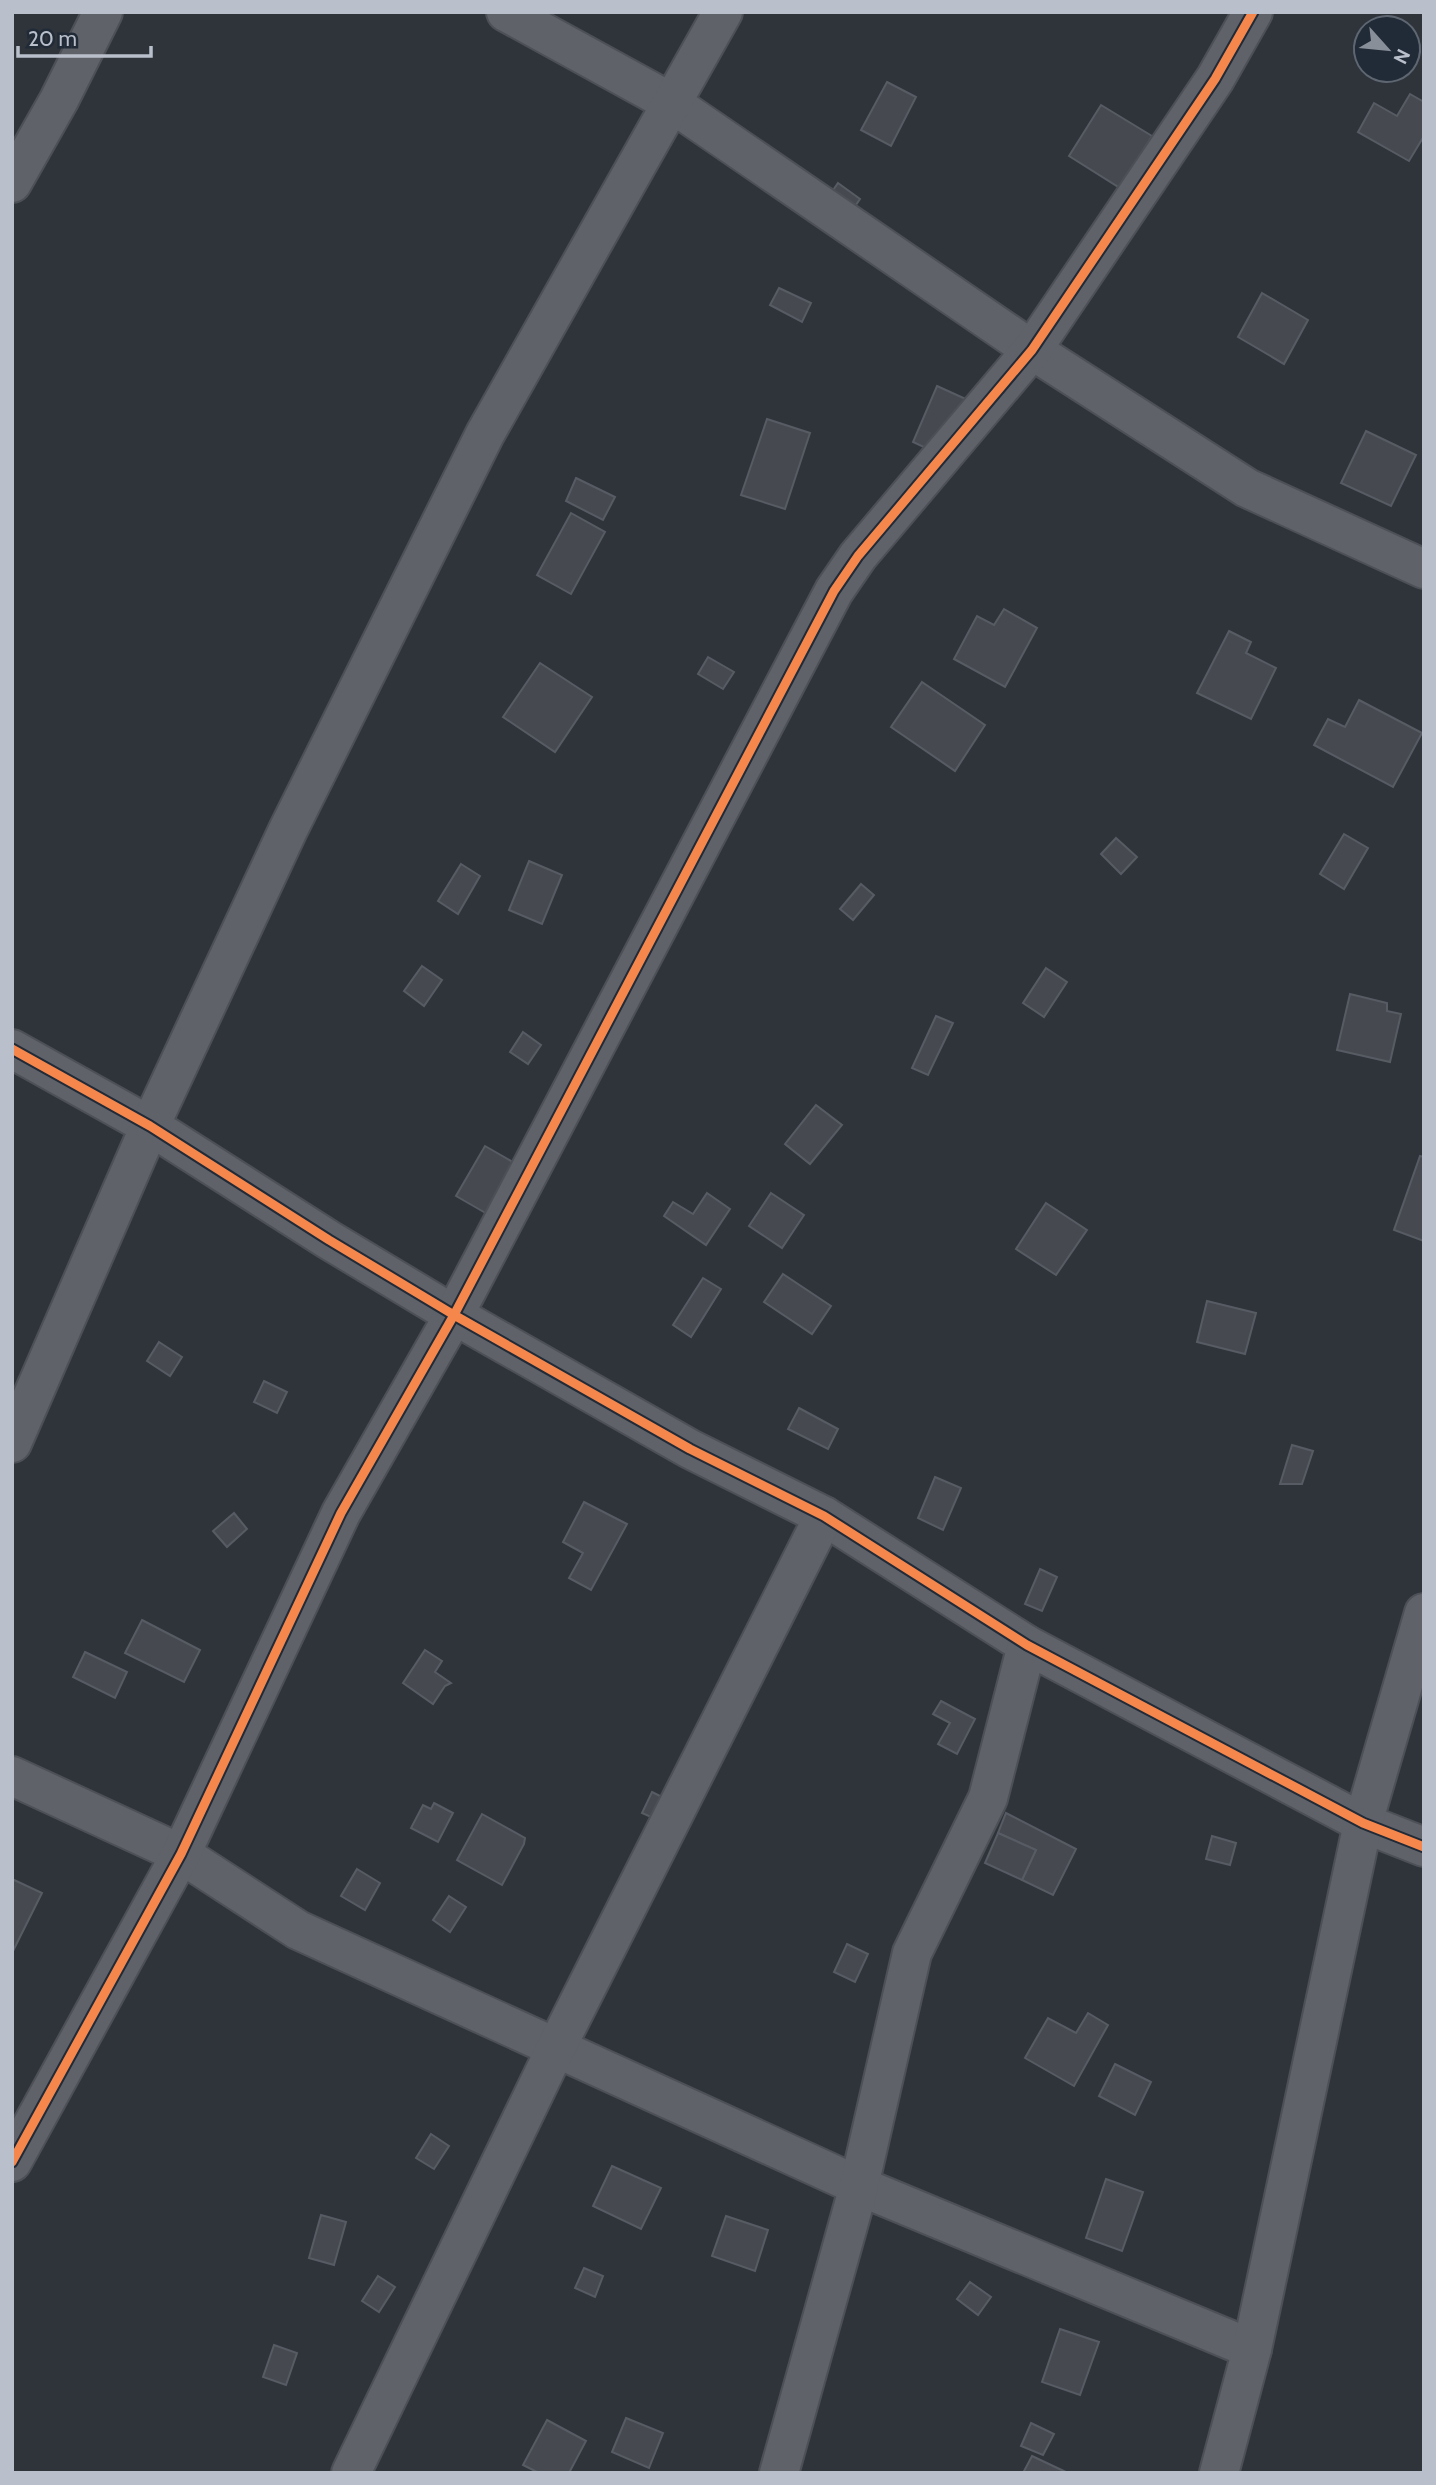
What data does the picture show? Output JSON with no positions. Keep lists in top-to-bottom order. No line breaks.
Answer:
{"scale_bar":"20 m","north":"bottom right"}
